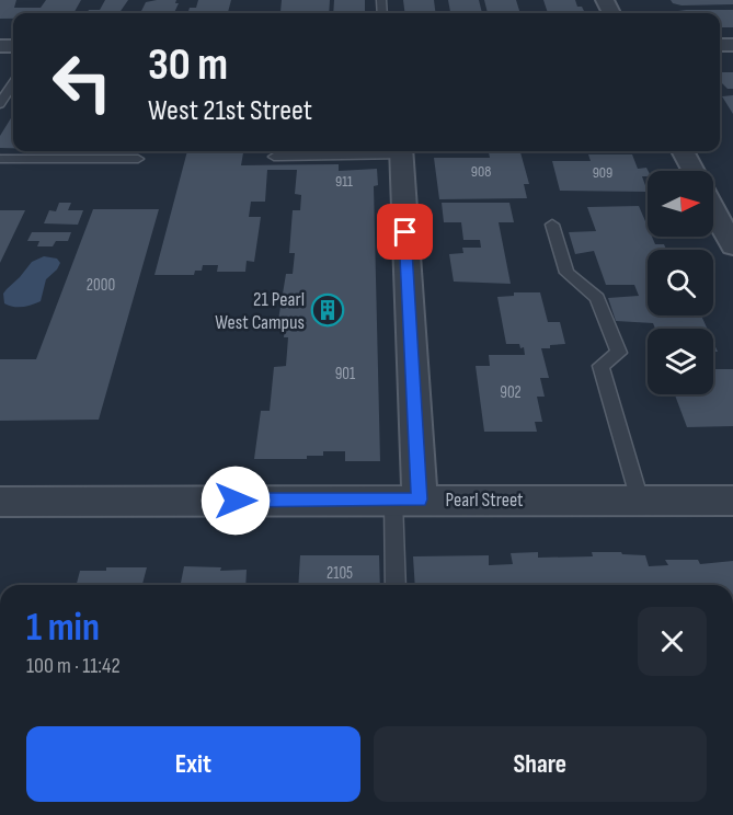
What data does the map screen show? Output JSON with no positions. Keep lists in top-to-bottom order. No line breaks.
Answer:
{"streets":{"street":["Pearl Street"]},"places":{"building":["21 Pearl West Campus"]},"house_numbers":["908","909","911","2000","901","902","2105"],"north":"right","page":{"turn":["30 m","West 21st Street"],"heading":["1 min","100 m · 11:42"],"buttons":["Exit","Share"]}}
